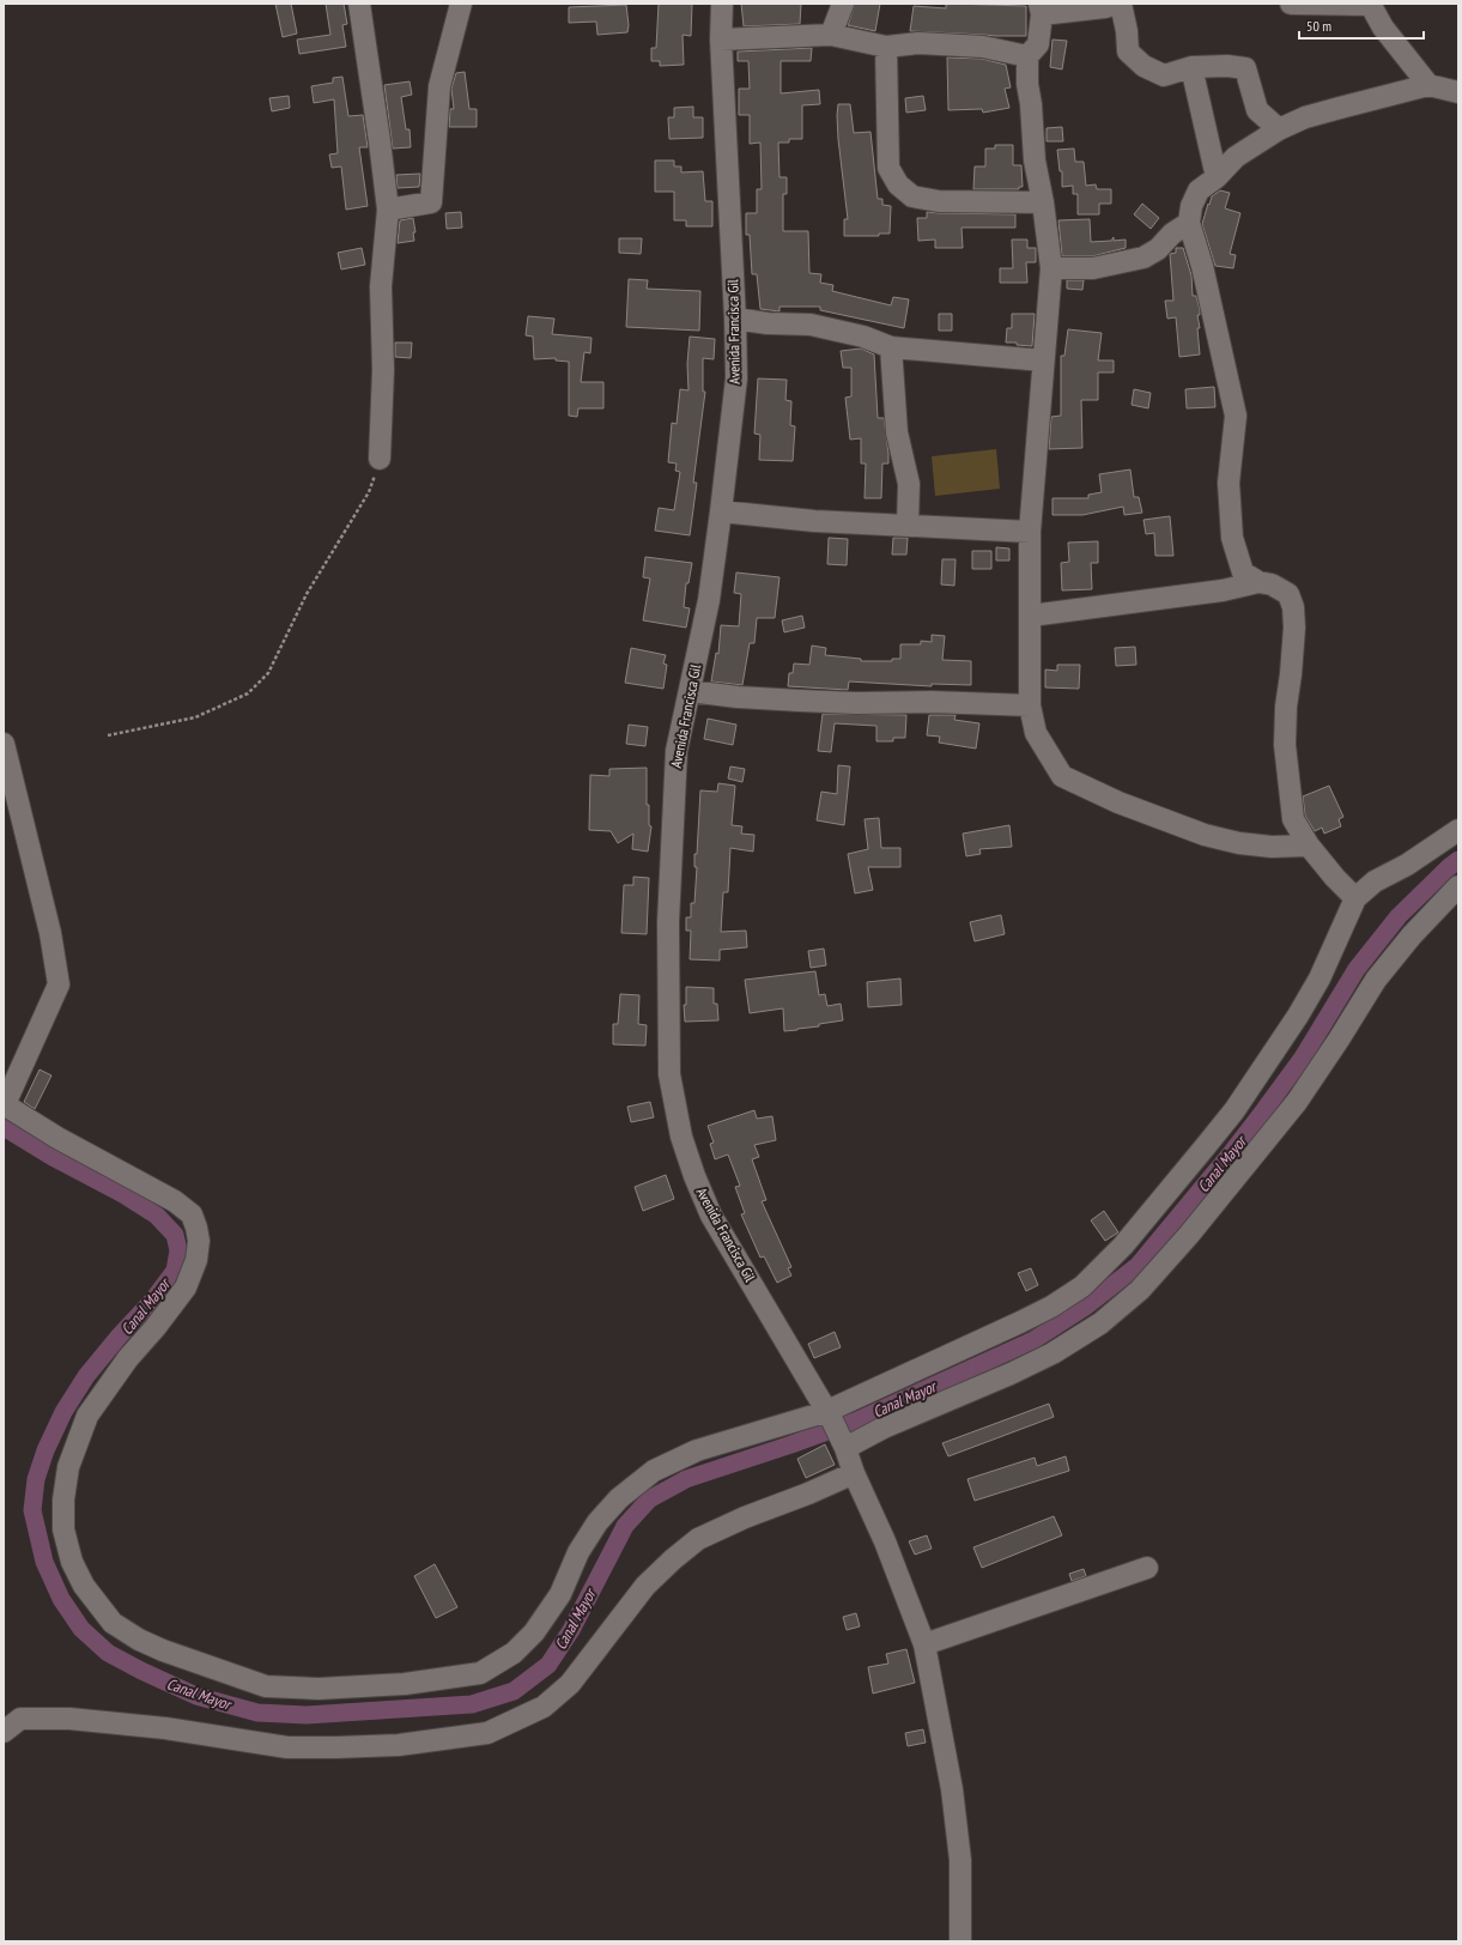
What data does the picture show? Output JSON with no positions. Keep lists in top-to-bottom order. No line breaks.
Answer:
{"streets":{"street":["Avenida Francisca Gil"]},"water":["Canal Mayor"],"scale_bar":"50 m"}
